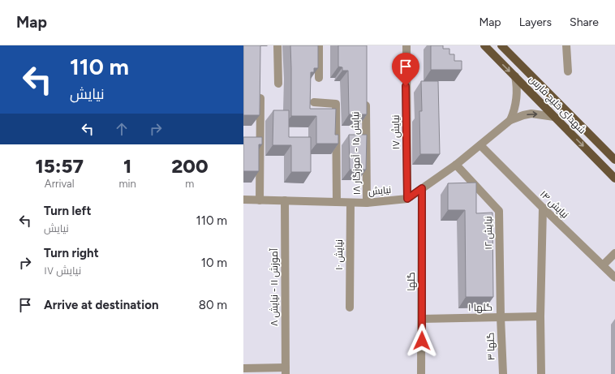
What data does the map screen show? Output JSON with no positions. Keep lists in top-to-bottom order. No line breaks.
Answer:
{"streets":{"main road":["شهدای خلیج فارس"],"street":["نیایش ۱۷","نیایش ۱۵ - آموزگار ۱۸","نیایش","نیایش ۱۴","نیایش ۱۲","نیایش ۱۰","گلها","آموزش ۱۱ - نیایش ۸","گلها ۱","گلها ۳"]},"crossings":[["نیایش ۱۷","نیایش"],["نیایش ۱۵ - آموزگار ۱۸","نیایش"],["نیایش","نیایش ۱۰"],["نیایش","آموزش ۱۱ - نیایش ۸"],["نیایش ۱۲","گلها ۱"],["نیایش ۱۲","گلها ۳"],["گلها","گلها ۱"],["گلها ۱","گلها ۳"]],"page":{"header":"Map","nav":["Map","Layers","Share"],"turn":["110 m","نیایش"],"eta":["15:57","Arrival","1","min","200","m"],"list":[{"name":"Turn left","note":"نیایش","value":"110 m"},{"name":"Turn right","note":"نیایش ۱۷","value":"10 m"},{"name":"Arrive at destination","value":"80 m"}]}}
